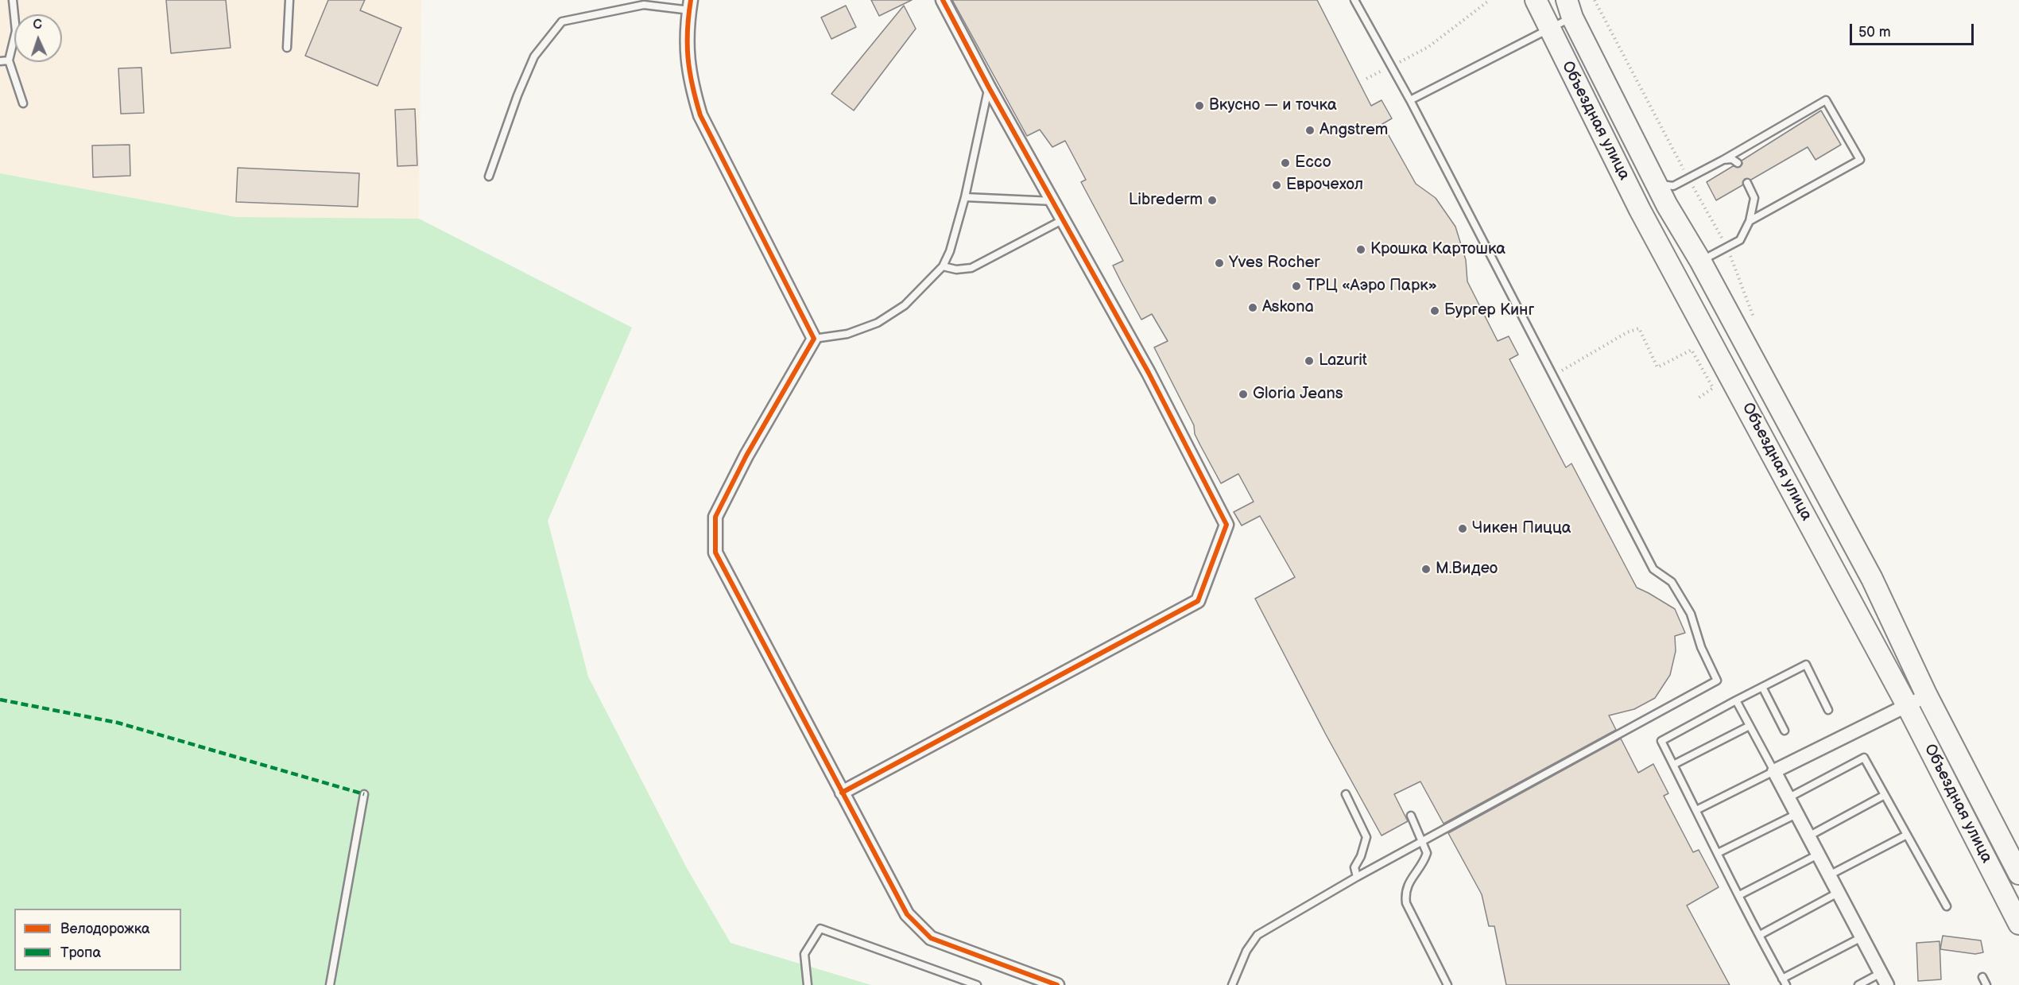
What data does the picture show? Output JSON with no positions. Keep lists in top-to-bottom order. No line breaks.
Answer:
{"streets":{"main road":["Объездная улица"]},"places":["Вкусно — и точка","Angstrem","Ecco","Еврочехол","Librederm","Крошка Картошка","Yves Rocher","ТРЦ «Аэро Парк»","Askona","Бургер Кинг","Lazurit","Gloria Jeans","Чикен Пицца","М.Видео"],"legend":["Велодорожка","Тропа"],"scale_bar":"50 m","north":"top"}
